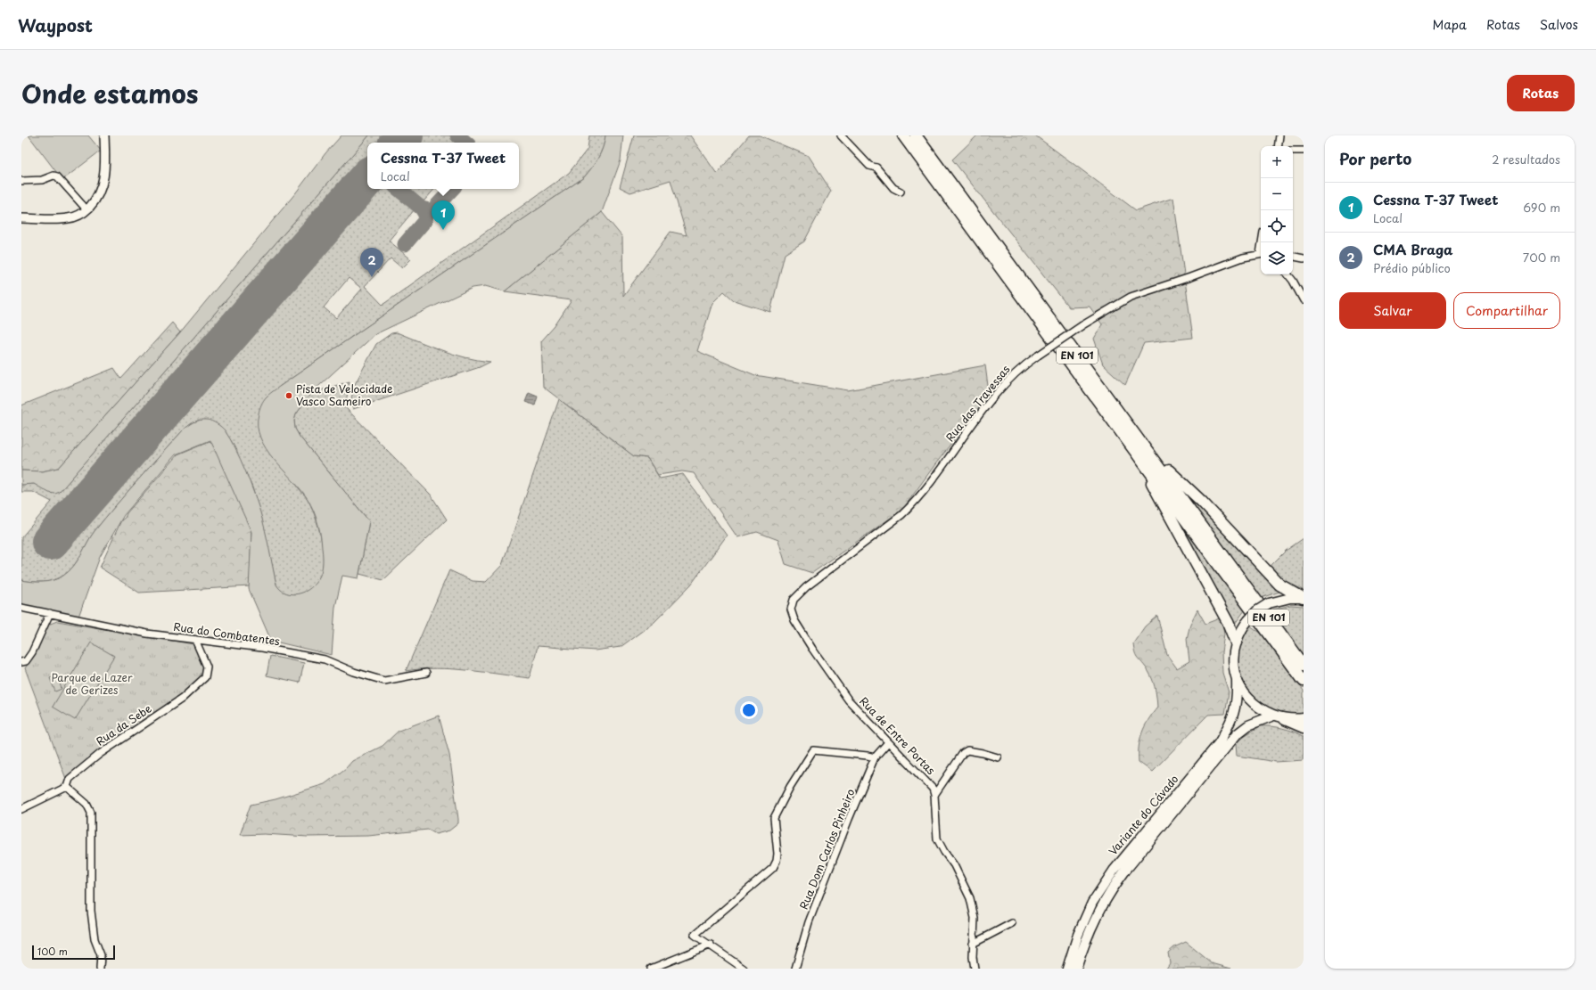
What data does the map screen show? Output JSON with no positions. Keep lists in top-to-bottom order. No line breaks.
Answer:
{"streets":{"highway":["EN 101"],"main road":["Variante do Cávado"],"street":["Rua das Travessas","Rua do Combatentes","Rua da Sebe","Rua de Entre Portas","Rua Dom Carlos Pinheiro"]},"crossings":[["Rua das Travessas","Rua de Entre Portas"],["Rua do Combatentes","Rua da Sebe"],["Rua de Entre Portas","Rua Dom Carlos Pinheiro"]],"parks":["Parque de Lazer de Gerizes"],"places":["Pista de Velocidade Vasco Sameiro"],"scale_bar":"100 m","page":{"header":"Waypost","nav":["Mapa","Rotas","Salvos"],"title":"Onde estamos","buttons":["Rotas",["Salvar","Compartilhar"]],"heading":["Por perto","2 resultados"],"popup":["Cessna T-37 Tweet","Local"],"map_buttons":["+","−"],"list":[{"mark":"1","name":"Cessna T-37 Tweet","note":"Local","value":"690 m"},{"mark":"2","name":"CMA Braga","note":"Prédio público","value":"700 m"}],"pins":["1","2"],"scale":"100 m"}}
